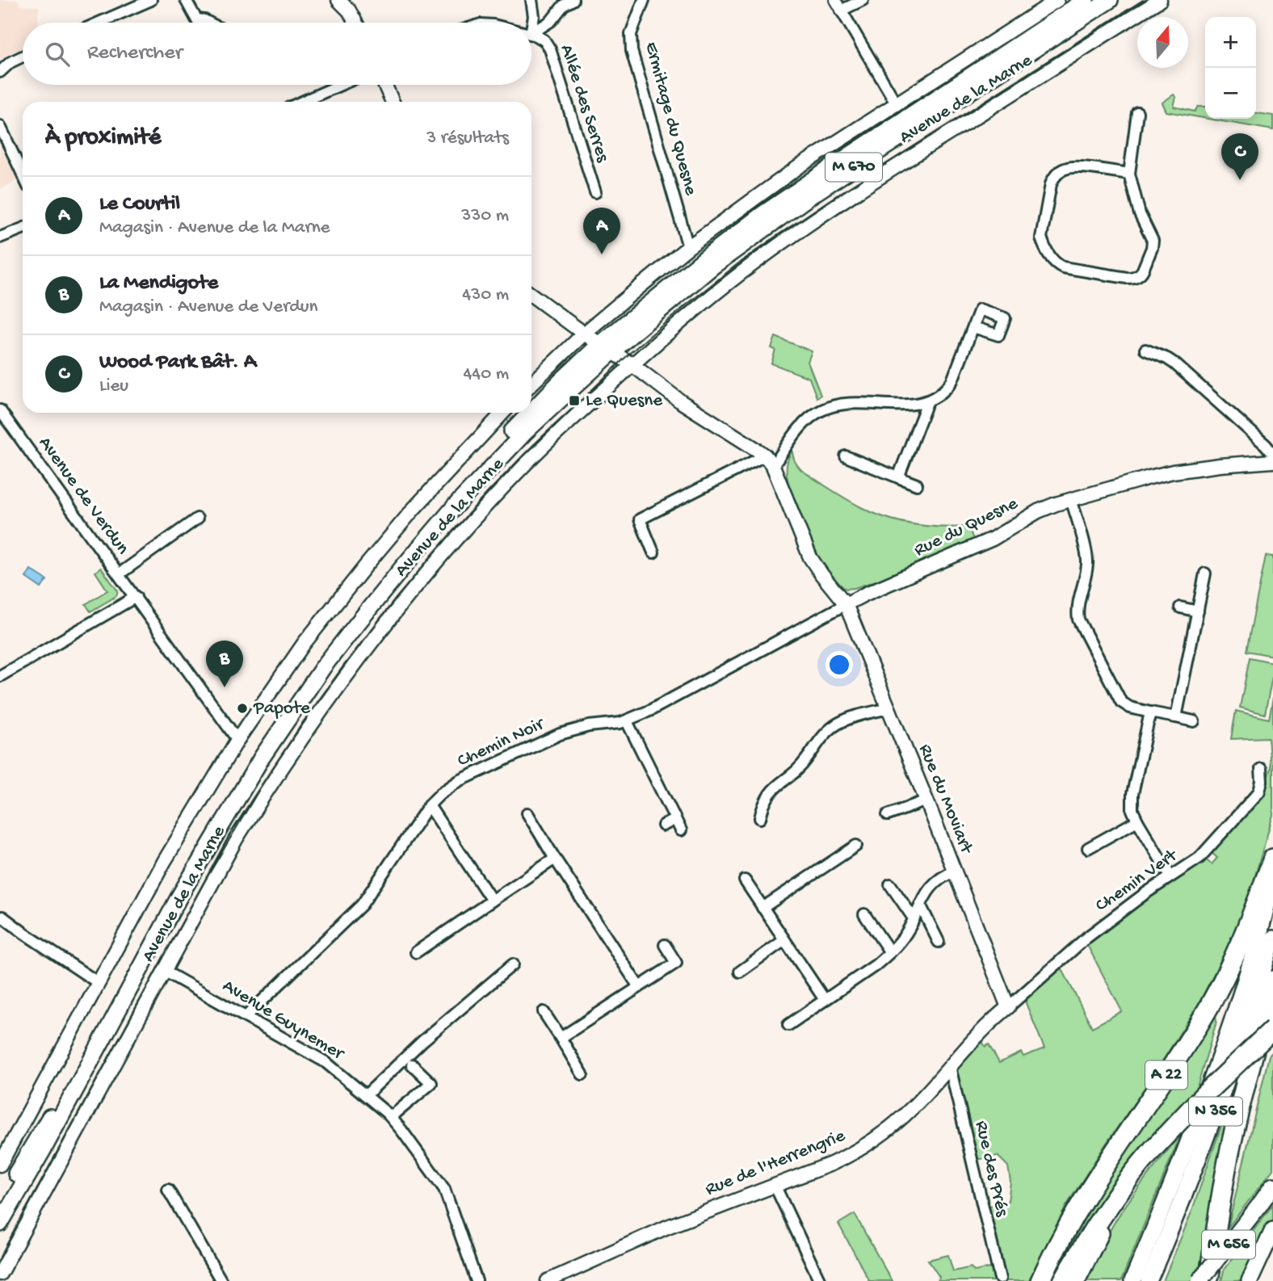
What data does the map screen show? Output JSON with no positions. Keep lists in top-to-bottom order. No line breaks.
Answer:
{"streets":{"highway":["A 22"],"main road":["Avenue de la Marne","M 670","N 356","M 656"],"street":["Allée des Serres","Ermitage du Quesne","Avenue de Verdun","Rue du Quesne","Chemin Noir","Rue du Moviart","Chemin Vert","Avenue Guynemer","Rue de l'Herrengrie","Rue des Prés"]},"crossings":[["Avenue de la Marne","Ermitage du Quesne"],["Avenue de la Marne","Avenue de Verdun"],["Avenue de la Marne","Avenue Guynemer"],["Rue du Quesne","Chemin Noir"],["Rue du Quesne","Rue du Moviart"],["Chemin Noir","Rue du Moviart"],["Chemin Noir","Avenue Guynemer"],["Rue du Moviart","Chemin Vert"],["Rue du Moviart","Rue de l'Herrengrie"],["Chemin Vert","Rue de l'Herrengrie"],["Rue de l'Herrengrie","Rue des Prés"]],"places":{"transit":["Le Quesne"],"other":["Papote"]},"north":"top","page":{"map_buttons":["+","−"],"search":"Rechercher","heading":["À proximité","3 résultats"],"pins":["C","A","B"],"list":[{"mark":"A","name":"Le Courtil","note":"Magasin · Avenue de la Marne","value":"330 m"},{"mark":"B","name":"La Mendigote","note":"Magasin · Avenue de Verdun","value":"430 m"},{"mark":"C","name":"Wood Park Bât. A","note":"Lieu","value":"440 m"}]}}
